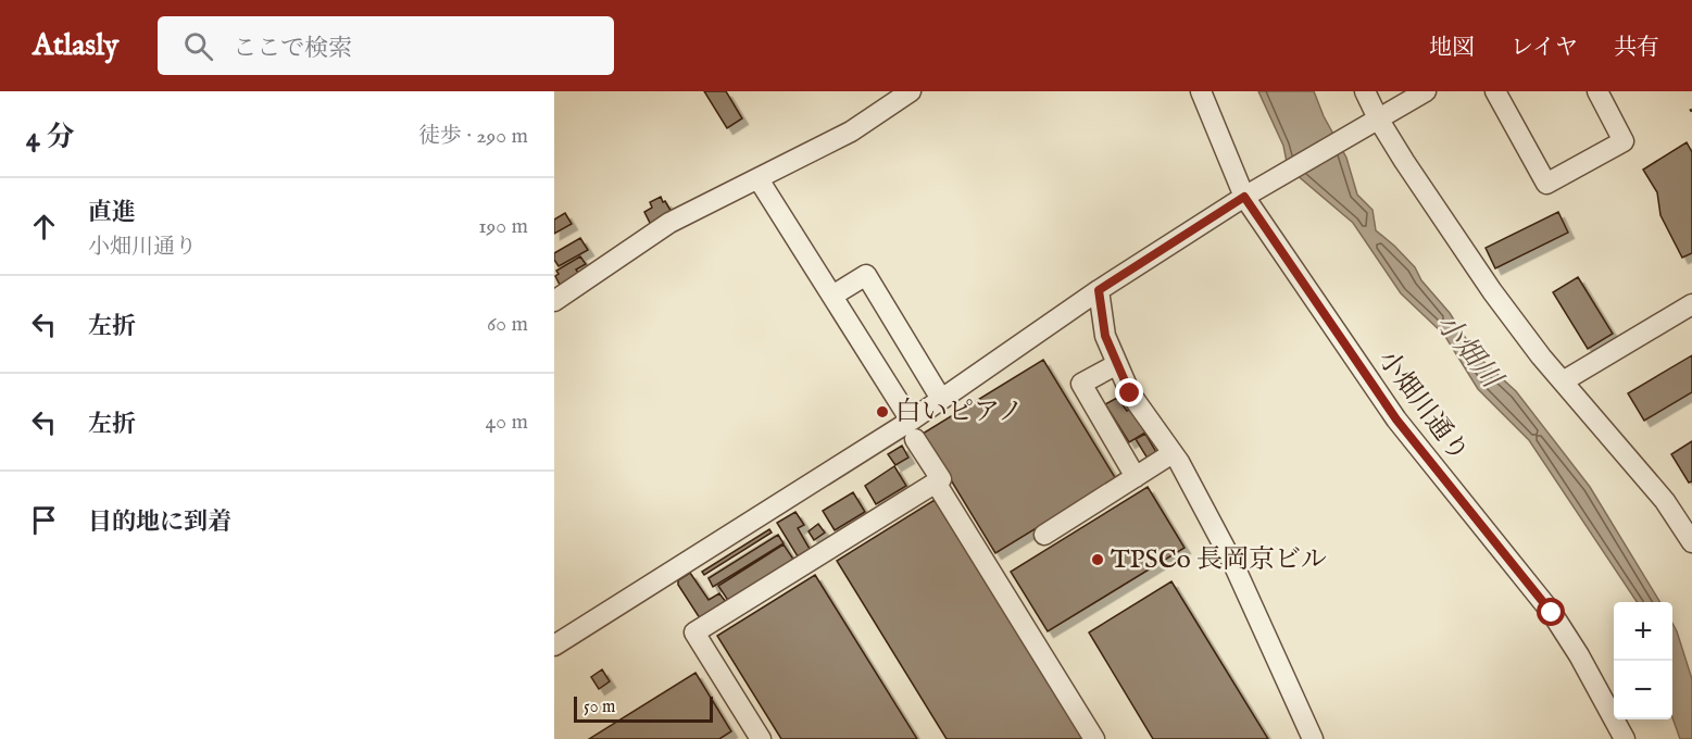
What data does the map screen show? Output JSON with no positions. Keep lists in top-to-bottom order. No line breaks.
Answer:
{"streets":{"street":["小畑川通り"]},"water":["小畑川"],"places":["白いピアノ","TPSCo 長岡京ビル"],"scale_bar":"50 m","page":{"header":"Atlasly","search":"ここで検索","nav":["地図","レイヤ","共有"],"heading":["4 分","徒歩 · 290 m"],"list":[["直進","小畑川通り","190 m"],["左折","60 m"],["左折","40 m"],"目的地に到着"],"map_buttons":["+","−"],"scale":"50 m"}}
